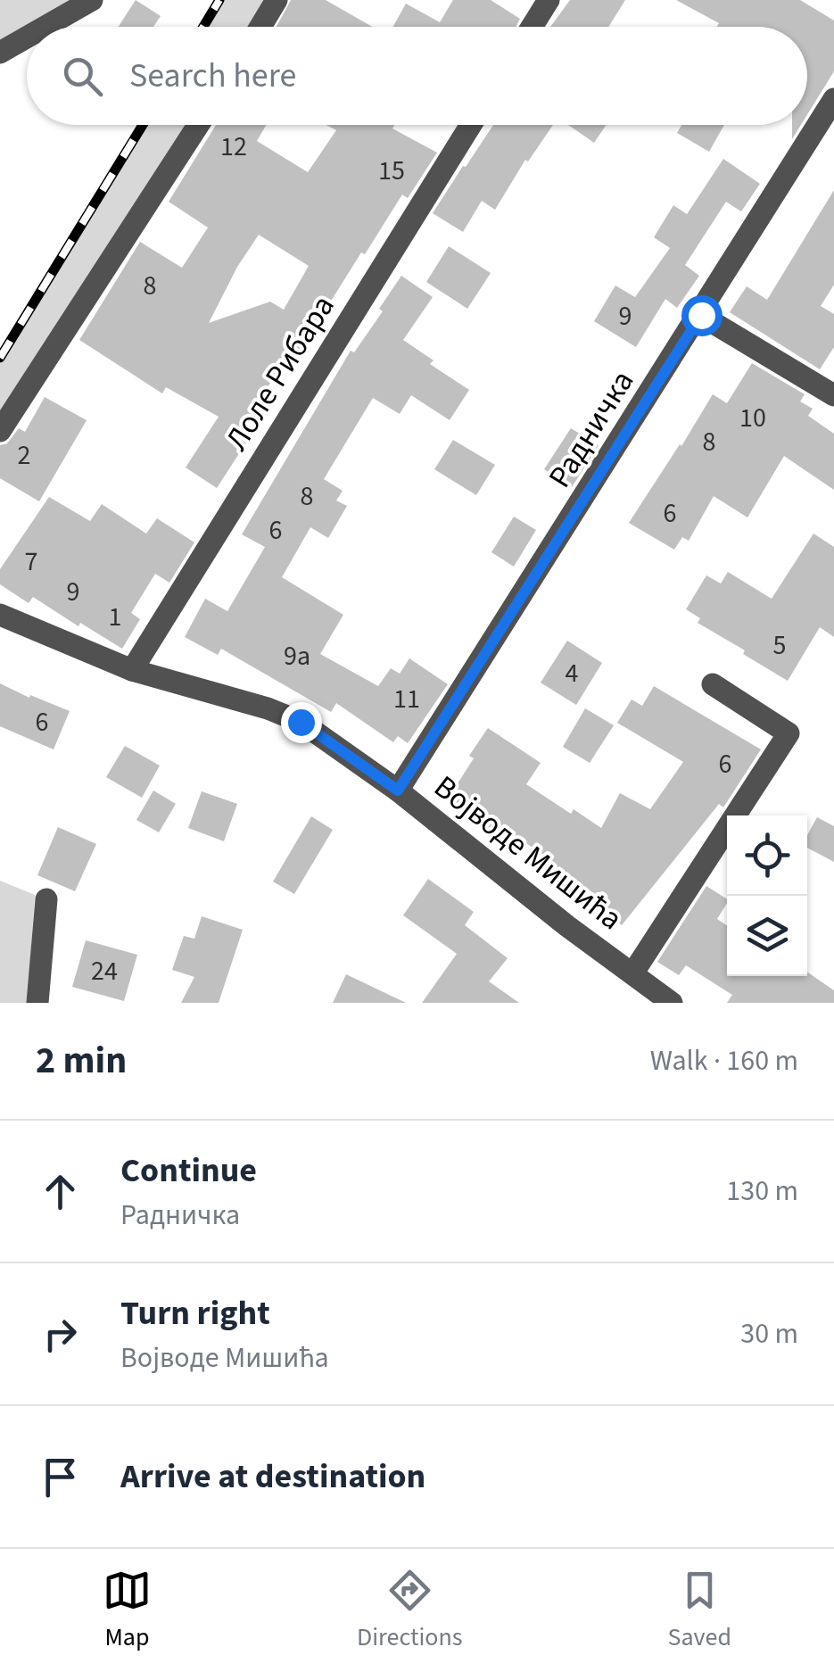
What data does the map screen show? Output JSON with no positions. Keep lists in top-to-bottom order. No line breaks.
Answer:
{"streets":{"street":["Лоле Рибара","Радничка","Војводе Мишића"]},"crossings":[["Лоле Рибара","Војводе Мишића"],["Радничка","Војводе Мишића"]],"house_numbers":["12","15","8","9","10","8","2","8","6","6","7","9","1","5","9a","4","11","6","6","24"],"page":{"search":"Search here","heading":["2 min","Walk · 160 m"],"list":[["Continue","Радничка","130 m"],["Turn right","Војводе Мишића","30 m"],"Arrive at destination"],"nav":["Map","Directions","Saved"]}}
